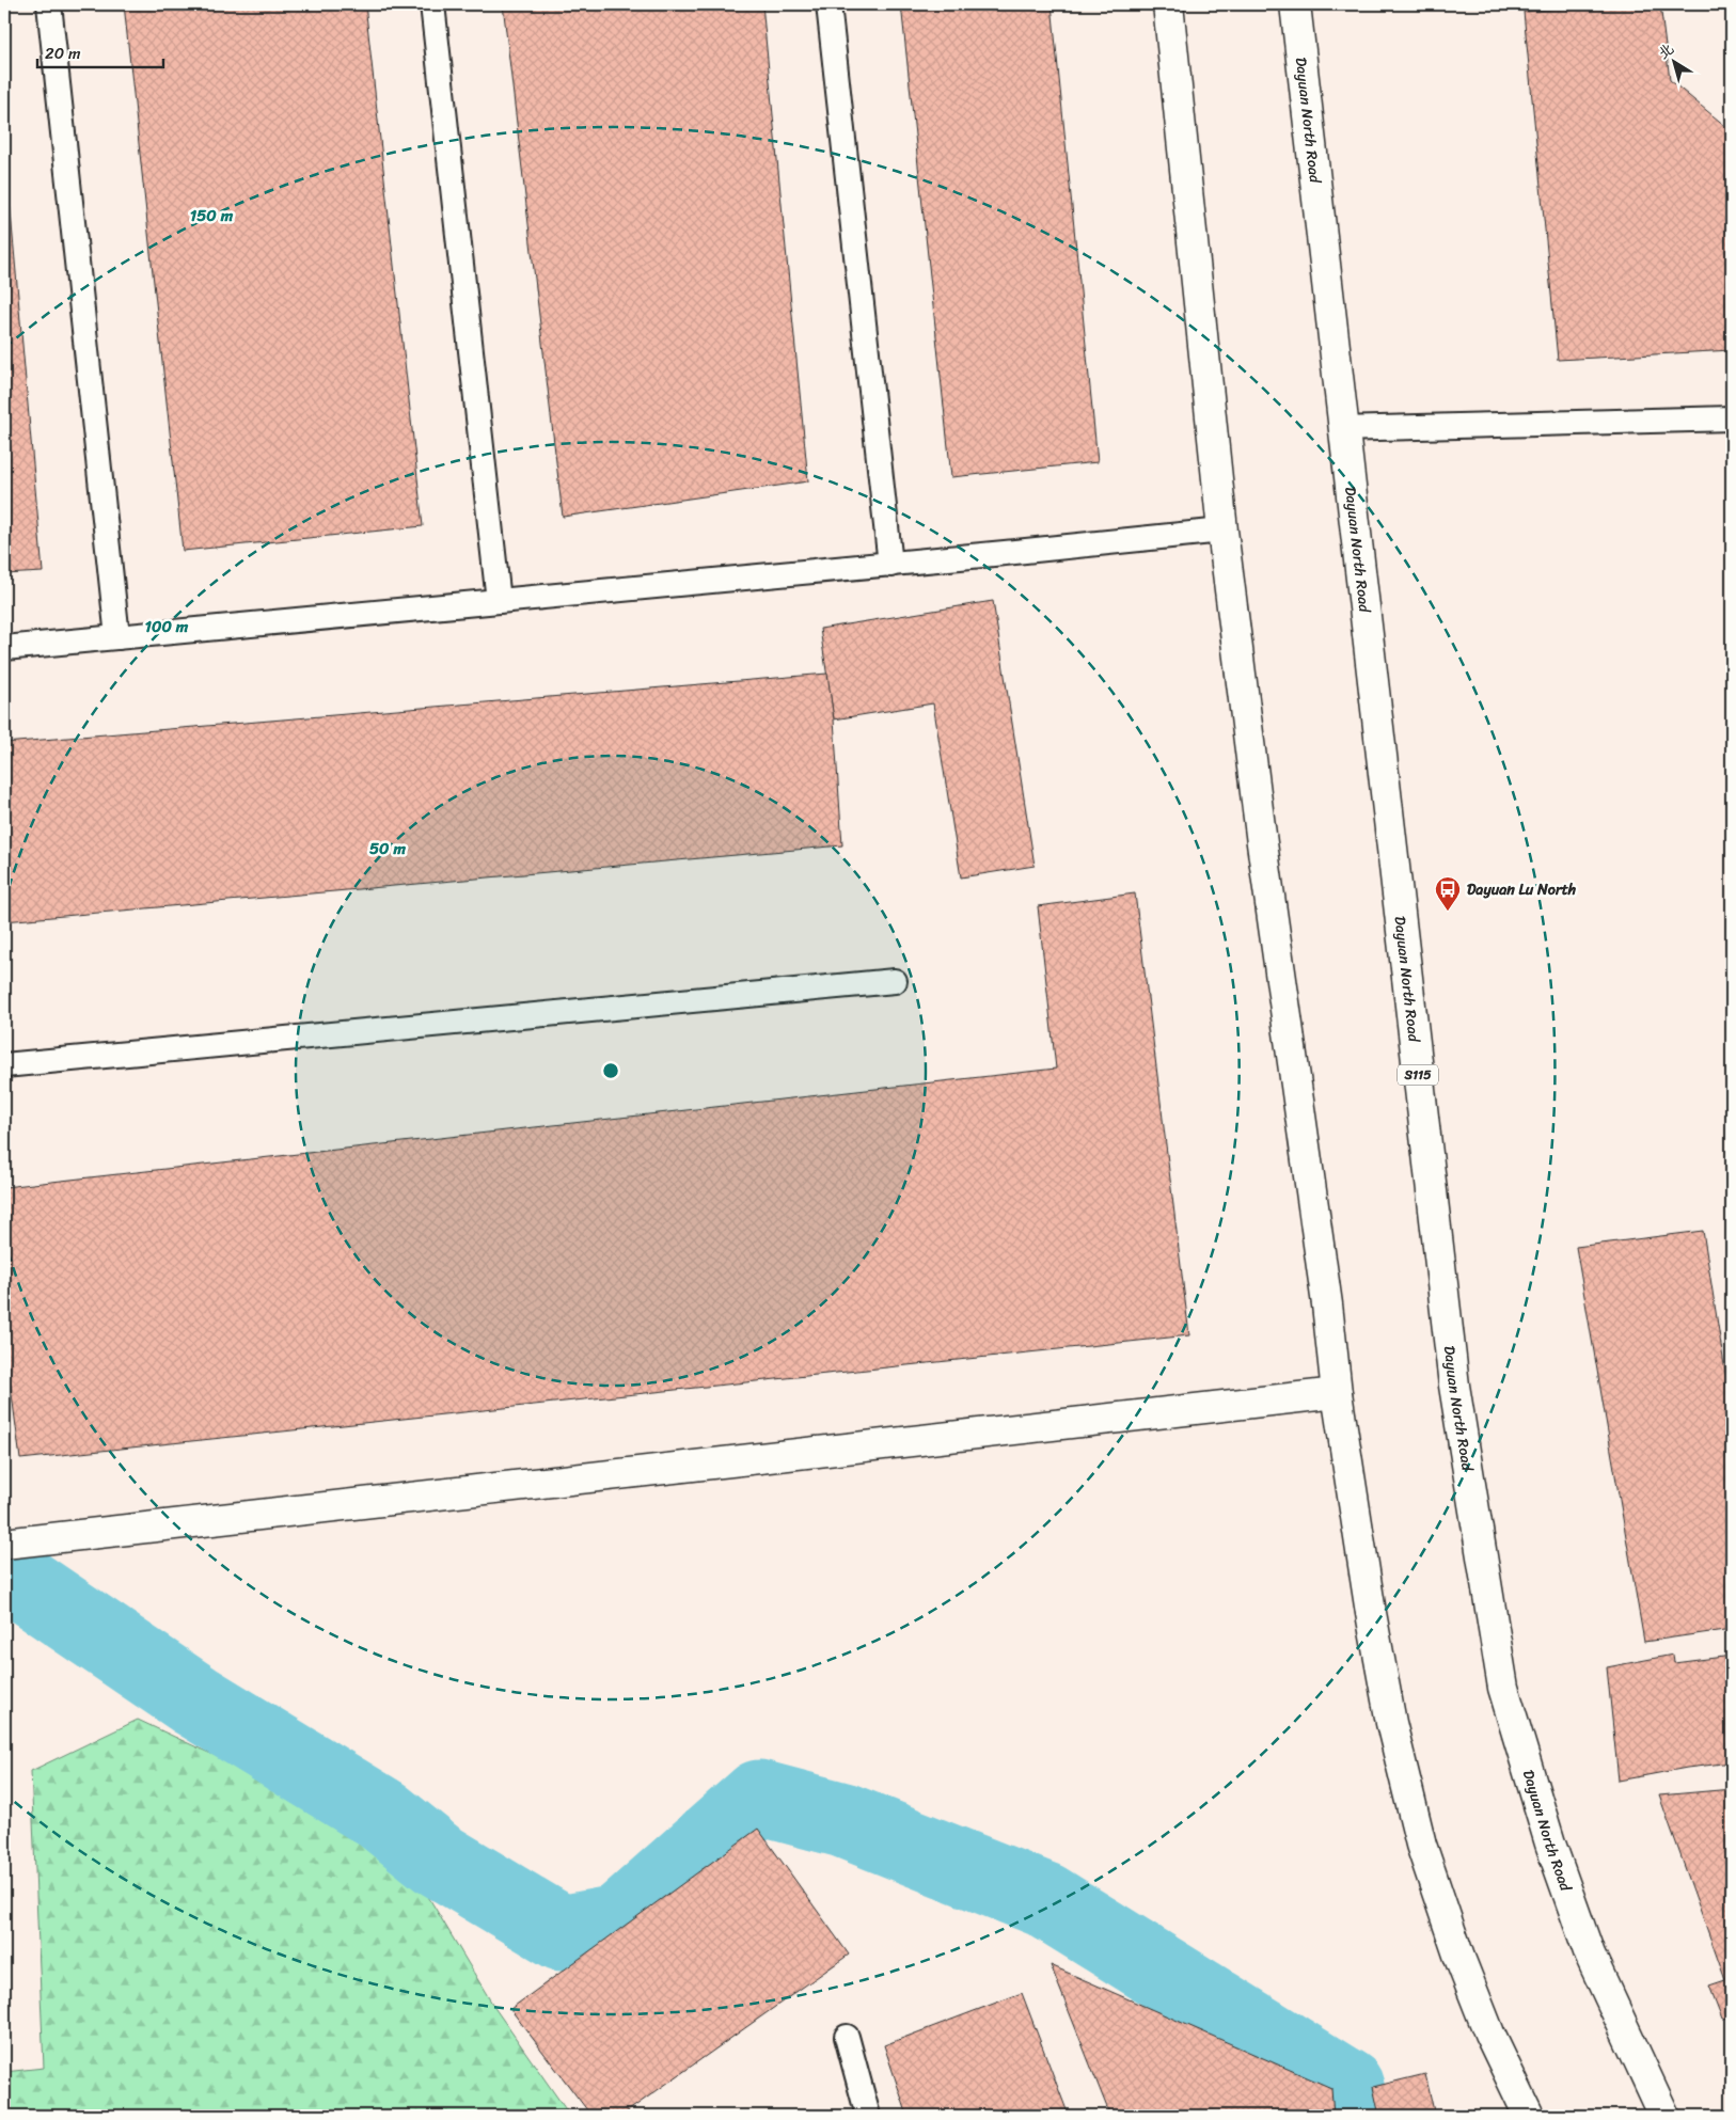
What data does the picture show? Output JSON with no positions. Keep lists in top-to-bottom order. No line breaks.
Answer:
{"streets":{"main road":["Dayuan North Road","S115"]},"places":{"bus stop":["Dayuan Lu North"]},"scale_bar":"20 m","north":"top left","rings":["150 m","100 m","50 m"]}
